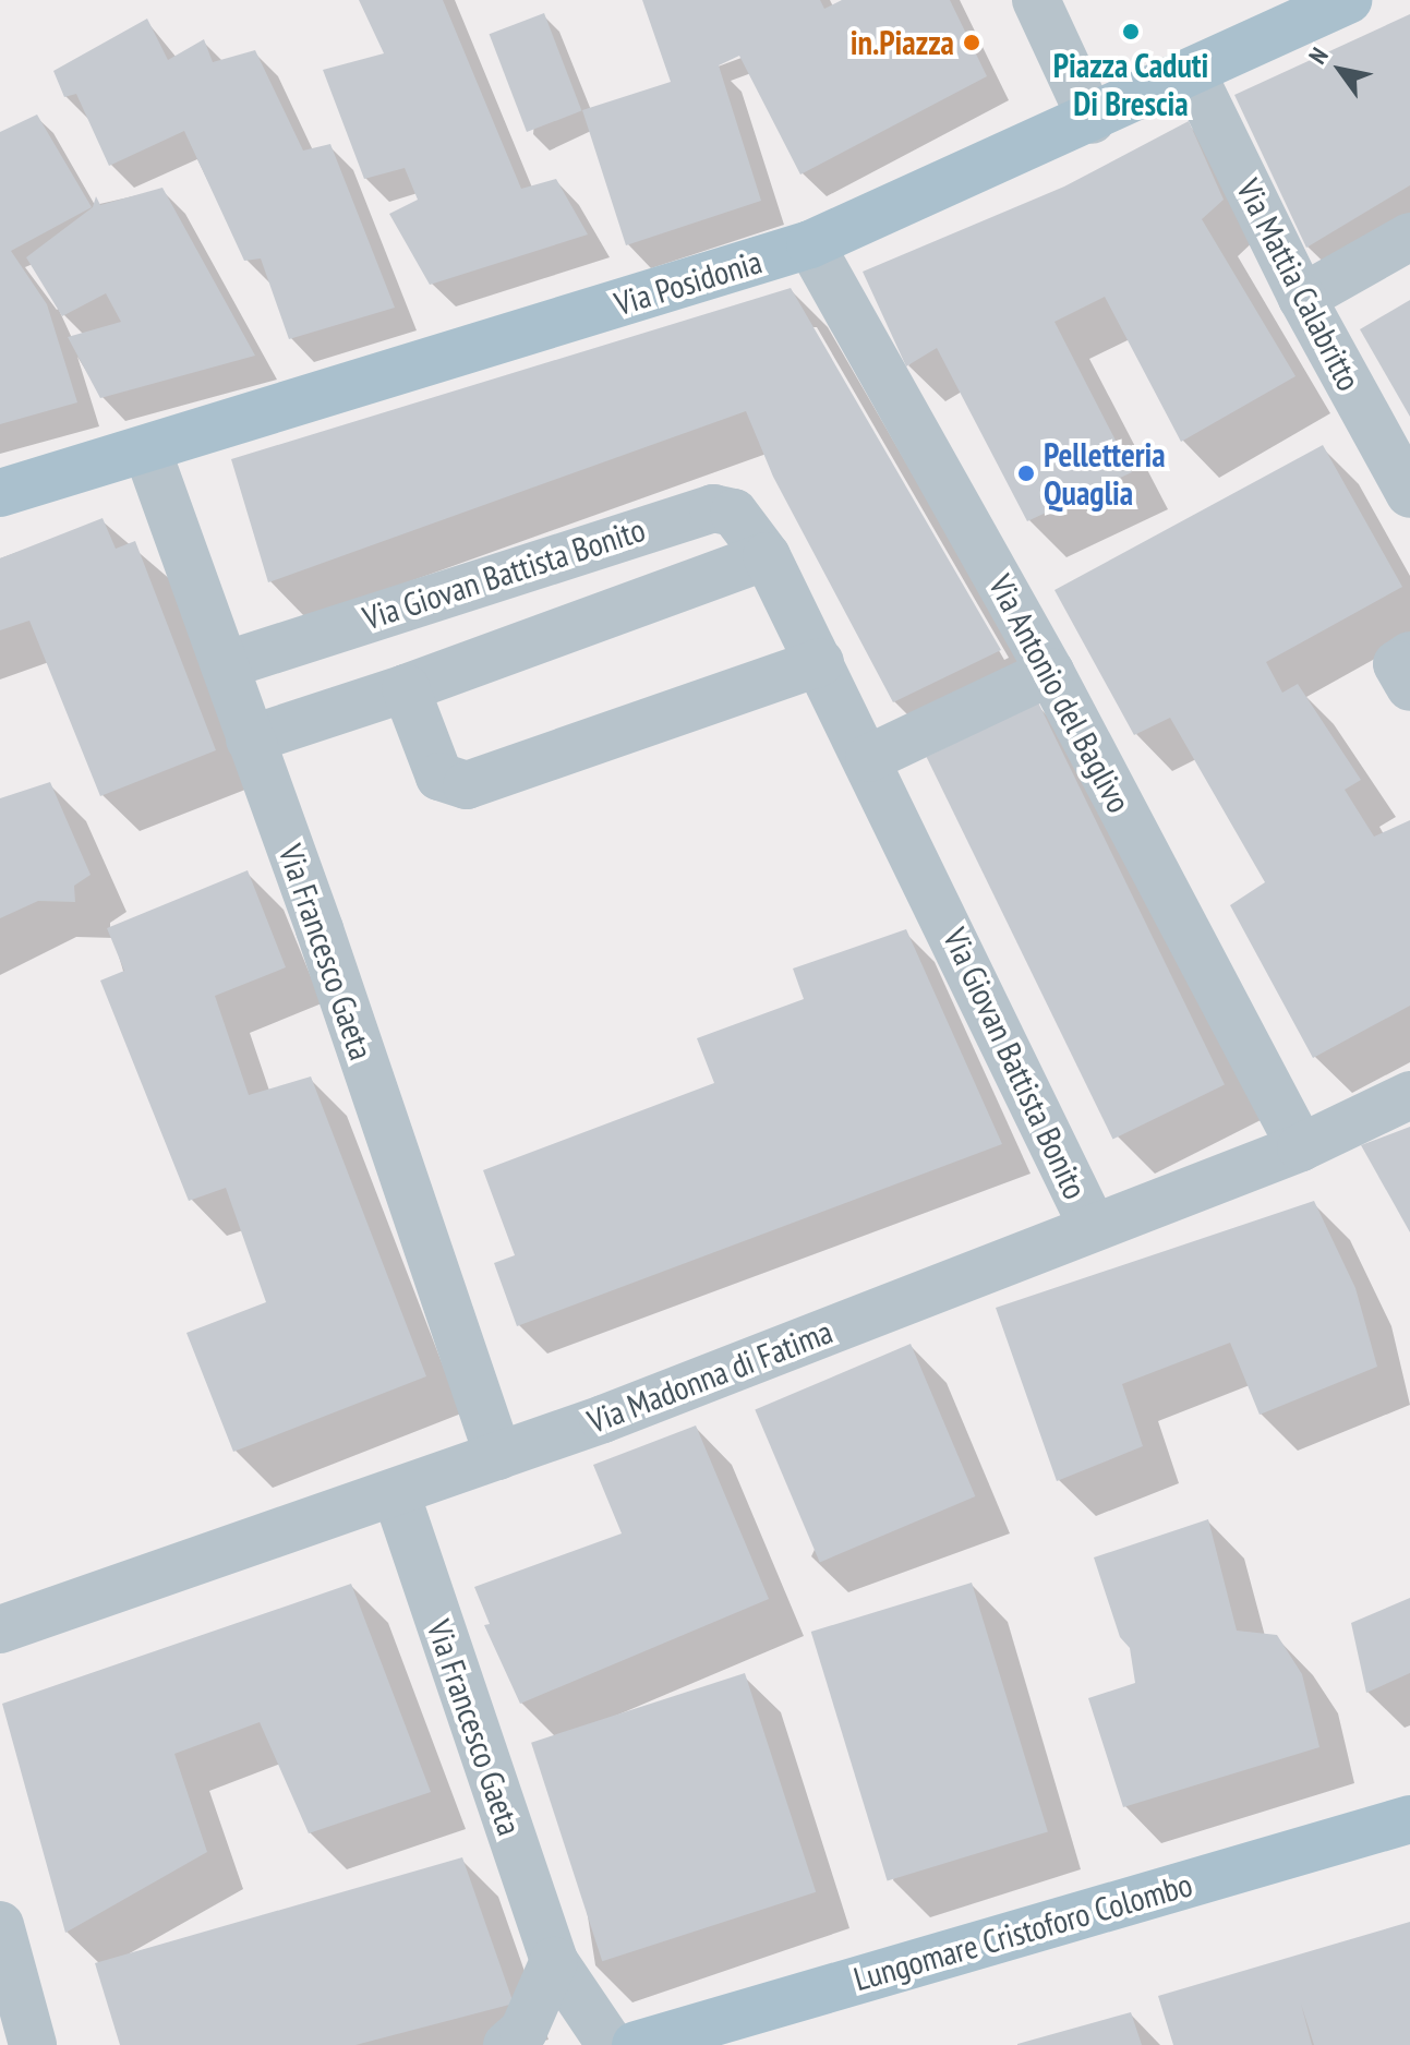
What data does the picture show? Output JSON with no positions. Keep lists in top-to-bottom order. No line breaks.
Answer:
{"streets":{"main road":["Via Posidonia","Lungomare Cristoforo Colombo"],"street":["Via Mattia Calabritto","Via Giovan Battista Bonito","Via Antonio del Baglivo","Via Francesco Gaeta","Via Madonna di Fatima"]},"crossings":[["Via Posidonia","Via Mattia Calabritto"],["Via Posidonia","Via Antonio del Baglivo"],["Via Posidonia","Via Francesco Gaeta"],["Via Giovan Battista Bonito","Via Francesco Gaeta"],["Via Giovan Battista Bonito","Via Madonna di Fatima"],["Via Antonio del Baglivo","Via Madonna di Fatima"],["Via Francesco Gaeta","Via Madonna di Fatima"]],"places":["Piazza Caduti Di Brescia","in.Piazza","Pelletteria Quaglia"],"north":"top left"}
